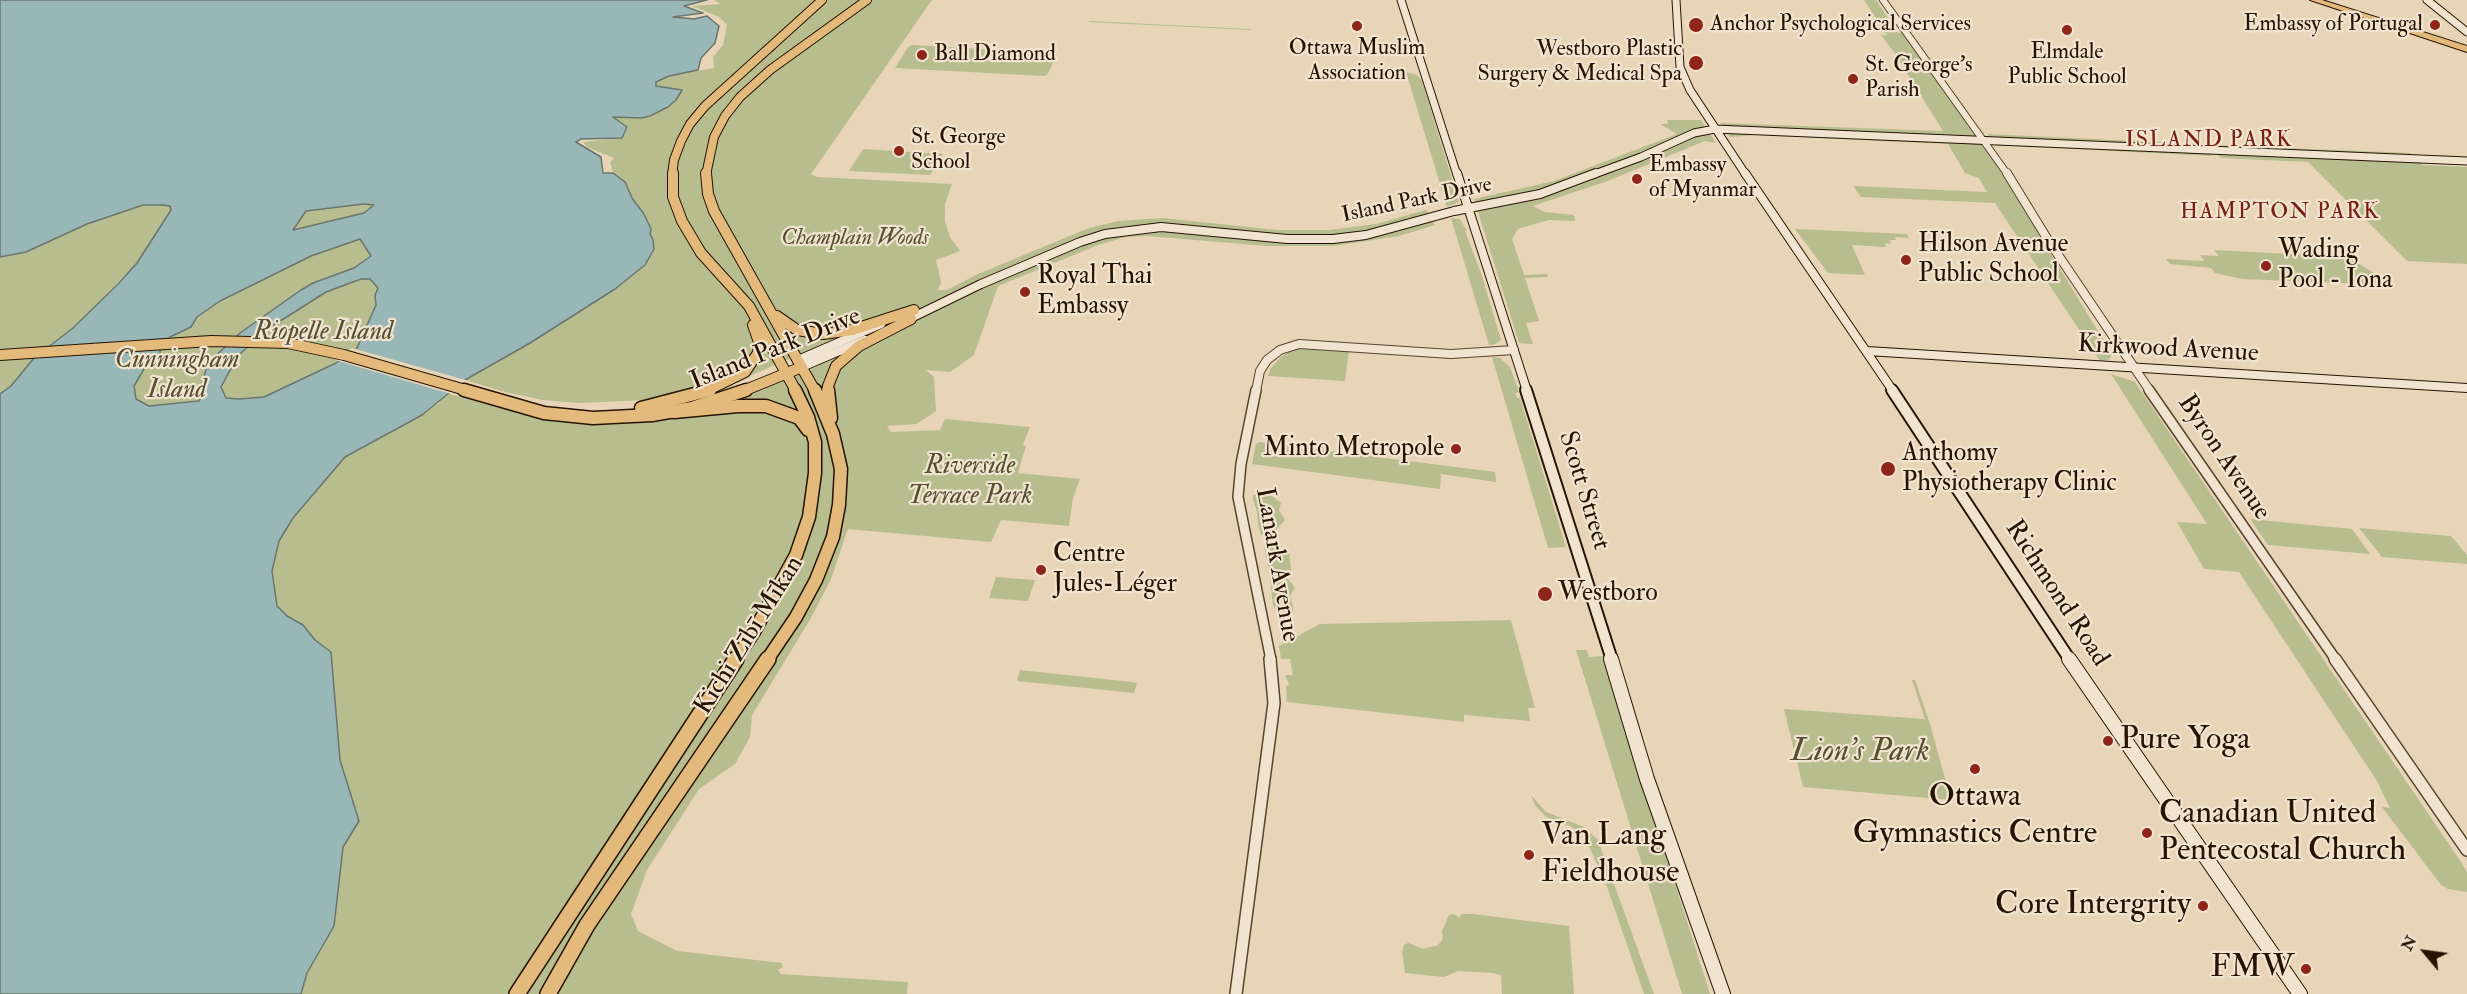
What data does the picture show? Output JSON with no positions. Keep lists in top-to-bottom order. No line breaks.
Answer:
{"streets":{"main road":["Island Park Drive","Kirkwood Avenue","Scott Street","Richmond Road","Kichi Zībī Mīkan"],"street":["Byron Avenue","Lanark Avenue"]},"crossings":[["Island Park Drive","Byron Avenue"],["Island Park Drive","Scott Street"],["Island Park Drive","Richmond Road"],["Island Park Drive","Kichi Zībī Mīkan"],["Kirkwood Avenue","Byron Avenue"],["Kirkwood Avenue","Richmond Road"],["Scott Street","Lanark Avenue"]],"districts":["ISLAND PARK","HAMPTON PARK"],"parks":["Champlain Woods","Riopelle Island","Cunningham Island","Riverside Terrace Park","Lion's Park"],"places":["Anchor Psychological Services","Embassy of Portugal","Ottawa Muslim Association","Elmdale Public School","Ball Diamond","Westboro Plastic Surgery & Medical Spa","St. George's Parish","St. George School","Embassy of Myanmar","Hilson Avenue Public School","Wading Pool - Iona","Royal Thai Embassy","Minto Metropole","Anthomy Physiotherapy Clinic","Centre Jules-Léger","Westboro","Pure Yoga","Ottawa Gymnastics Centre","Canadian United Pentecostal Church","Van Lang Fieldhouse","Core Intergrity","FMW"],"north":"top left"}
